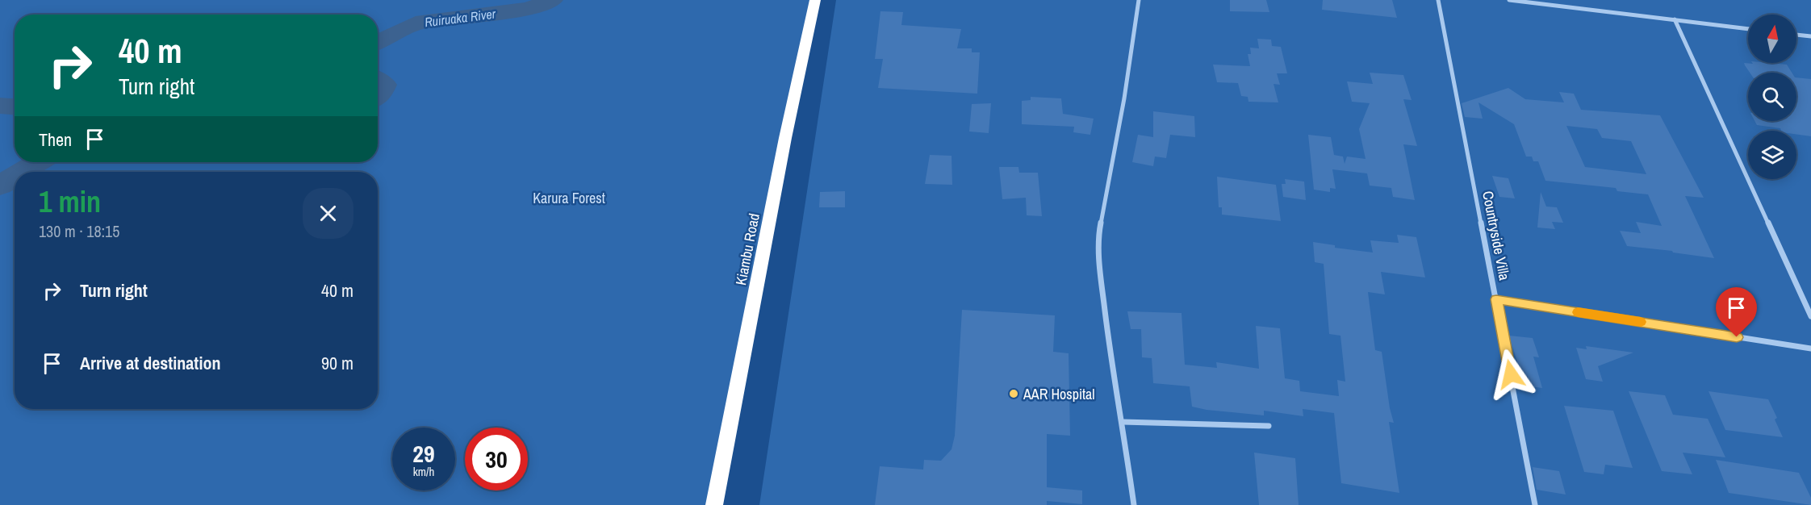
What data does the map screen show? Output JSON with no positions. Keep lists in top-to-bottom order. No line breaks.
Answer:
{"streets":{"highway":["Kiambu Road"],"street":["Countryside Villa"]},"water":["Ruiruaka River"],"parks":["Karura Forest"],"places":["AAR Hospital"],"north":"top","page":{"turn":["40 m","Turn right"],"then":"Then","heading":["1 min","130 m · 18:15"],"list":[{"name":"Turn right","value":"40 m"},{"name":"Arrive at destination","value":"90 m"}],"speed":"29 km/h","limit":"30"}}
